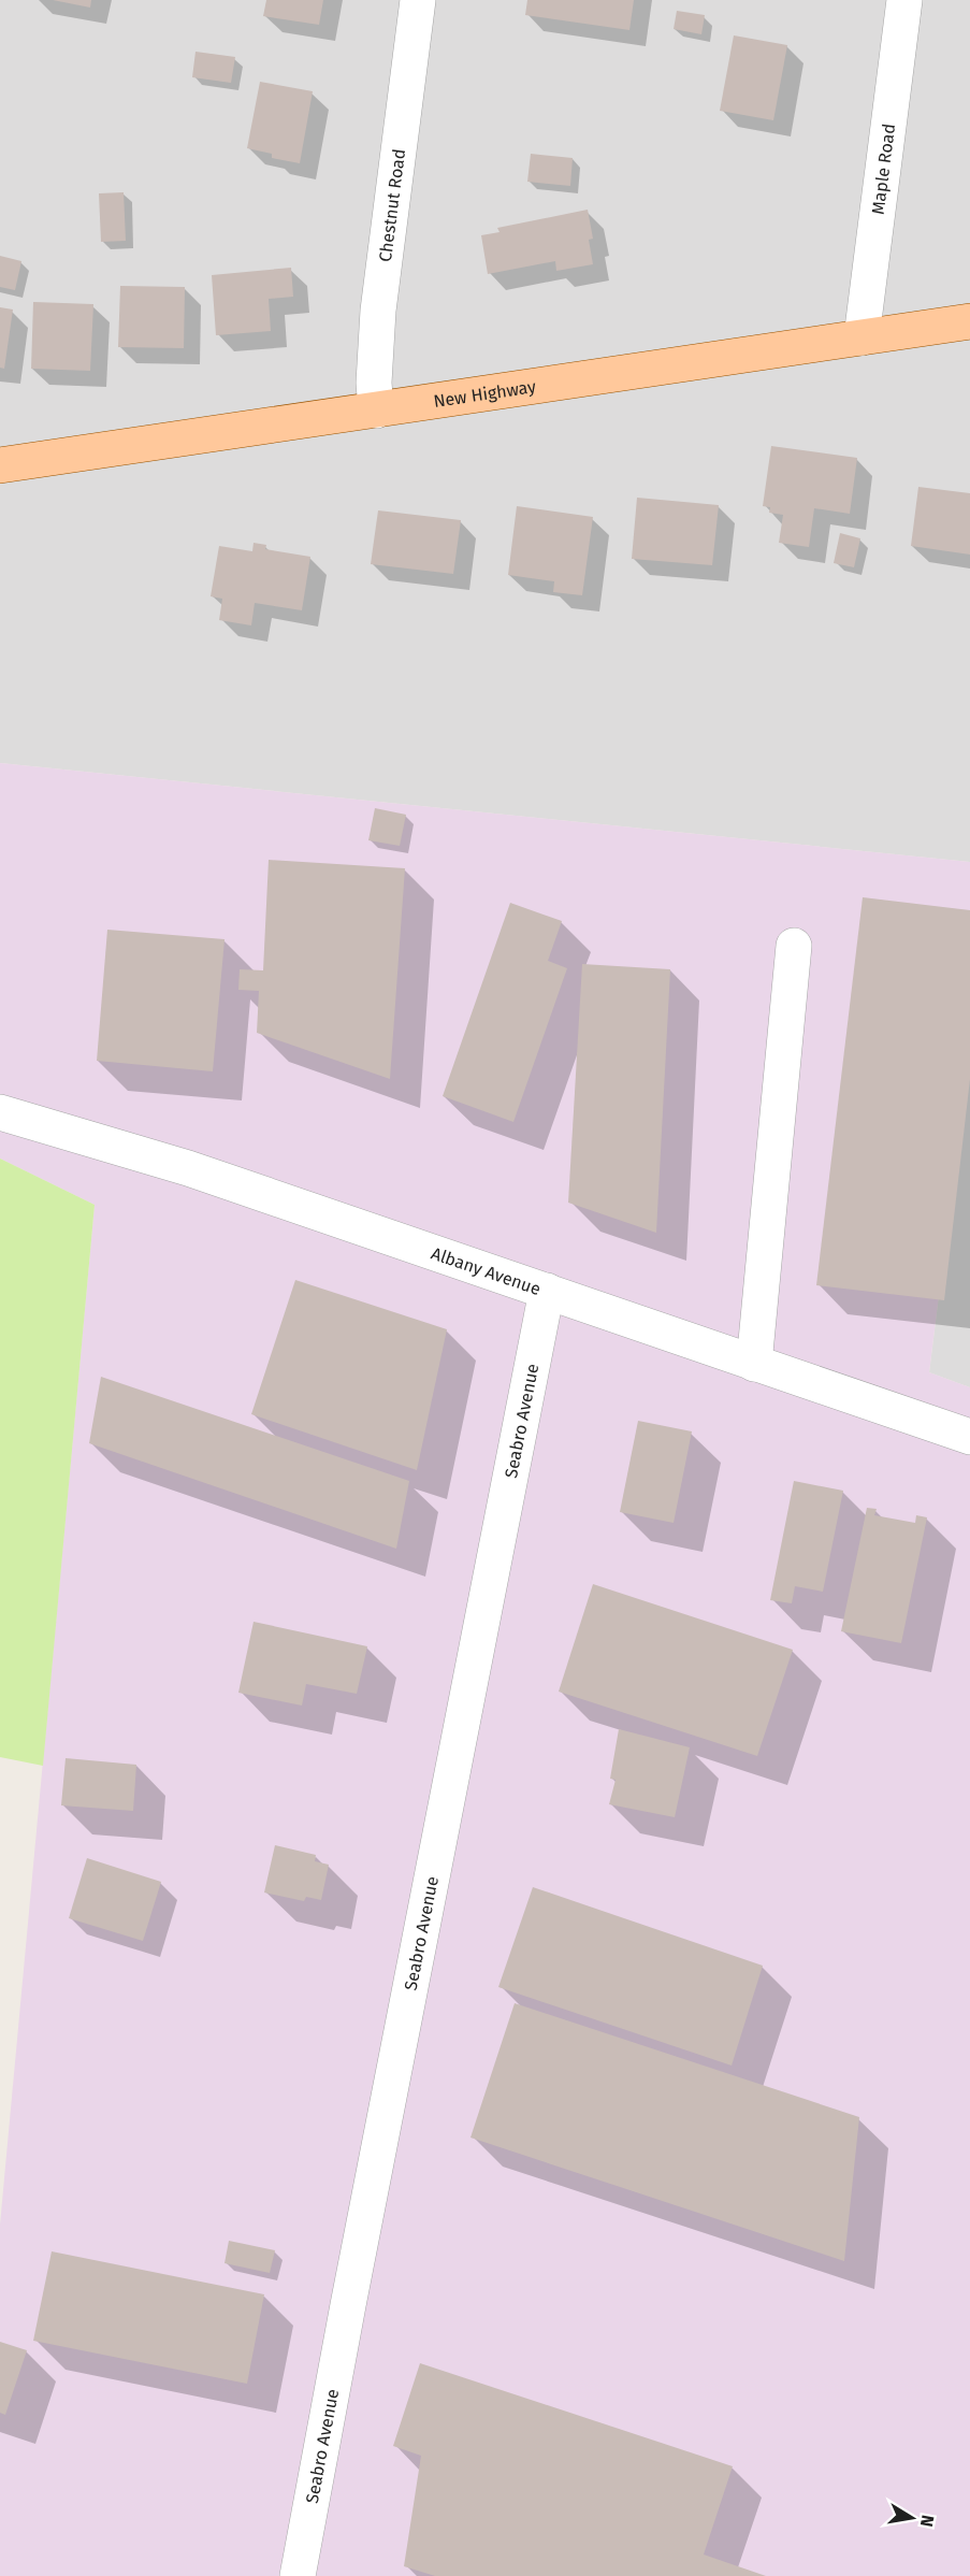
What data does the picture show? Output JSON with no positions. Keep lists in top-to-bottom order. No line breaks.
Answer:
{"streets":{"main road":["New Highway"],"street":["Maple Road","Chestnut Road","Albany Avenue","Seabro Avenue"]},"crossings":[["Maple Road","New Highway"],["Chestnut Road","New Highway"],["Albany Avenue","Seabro Avenue"]],"north":"right"}
